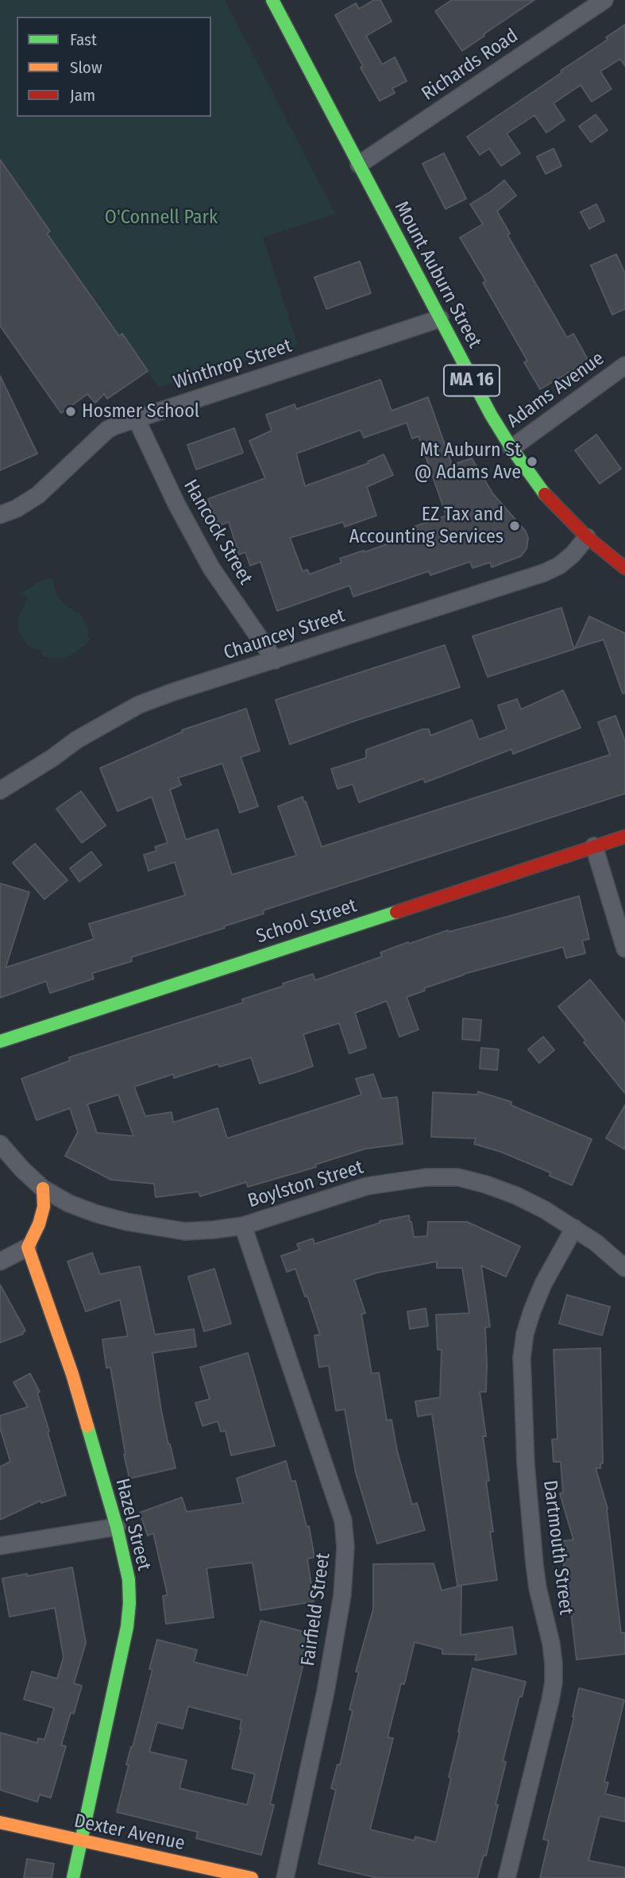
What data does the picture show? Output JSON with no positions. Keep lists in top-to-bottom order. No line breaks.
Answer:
{"streets":{"street":["Richards Road","Mount Auburn Street","Winthrop Street","MA 16","Adams Avenue","Hancock Street","Chauncey Street","School Street","Boylston Street","Hazel Street","Dartmouth Street","Fairfield Street","Dexter Avenue"]},"crossings":[["Richards Road","Mount Auburn Street"],["Mount Auburn Street","Winthrop Street"],["Mount Auburn Street","Adams Avenue"],["Mount Auburn Street","Chauncey Street"],["Winthrop Street","Hancock Street"],["Hancock Street","Chauncey Street"],["Boylston Street","Dartmouth Street"],["Boylston Street","Fairfield Street"],["Hazel Street","Dexter Avenue"]],"parks":["O'Connell Park"],"places":["Hosmer School","Mt Auburn St @ Adams Ave","EZ Tax and Accounting Services"],"legend":["Fast","Slow","Jam"]}
